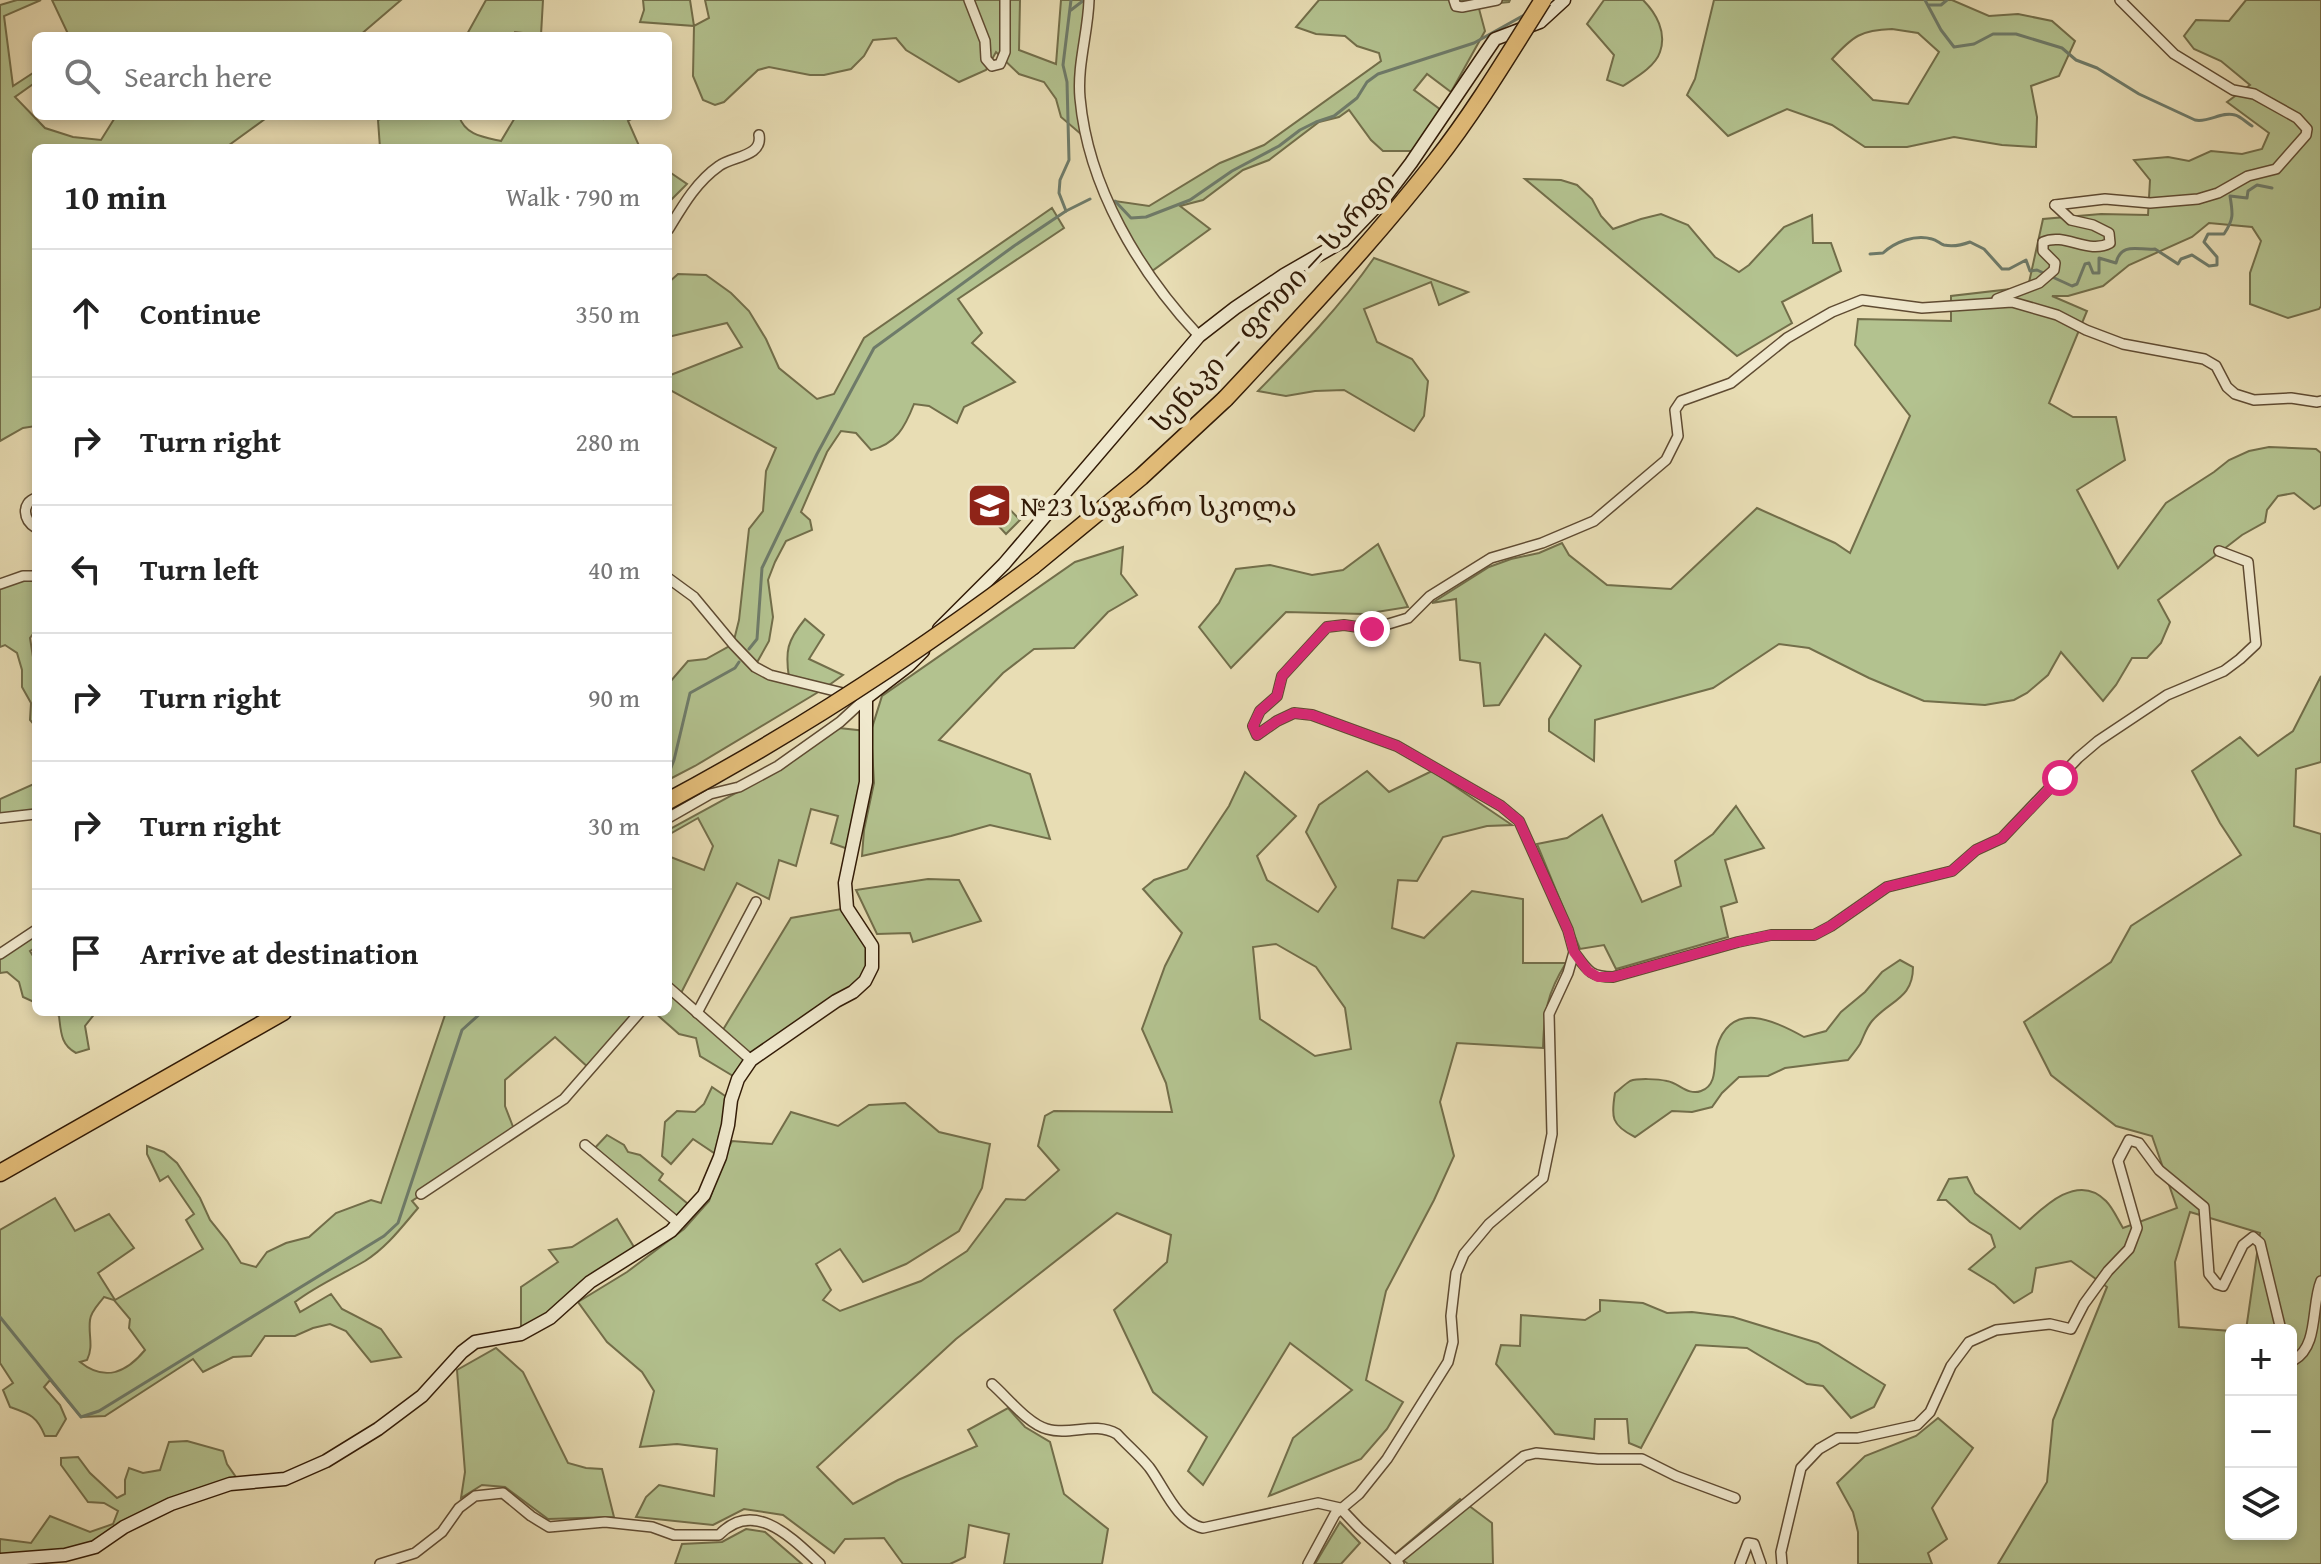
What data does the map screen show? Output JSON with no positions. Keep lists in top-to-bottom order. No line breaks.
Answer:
{"streets":{"highway":["სენაკი — ფოთი — სარფი"]},"places":{"school or university":["№23 საჯარო სკოლა"]},"page":{"search":"Search here","heading":["10 min","Walk · 790 m"],"list":[["Continue","350 m"],["Turn right","280 m"],["Turn left","40 m"],["Turn right","90 m"],["Turn right","30 m"],"Arrive at destination"],"map_buttons":["+","−"]}}
